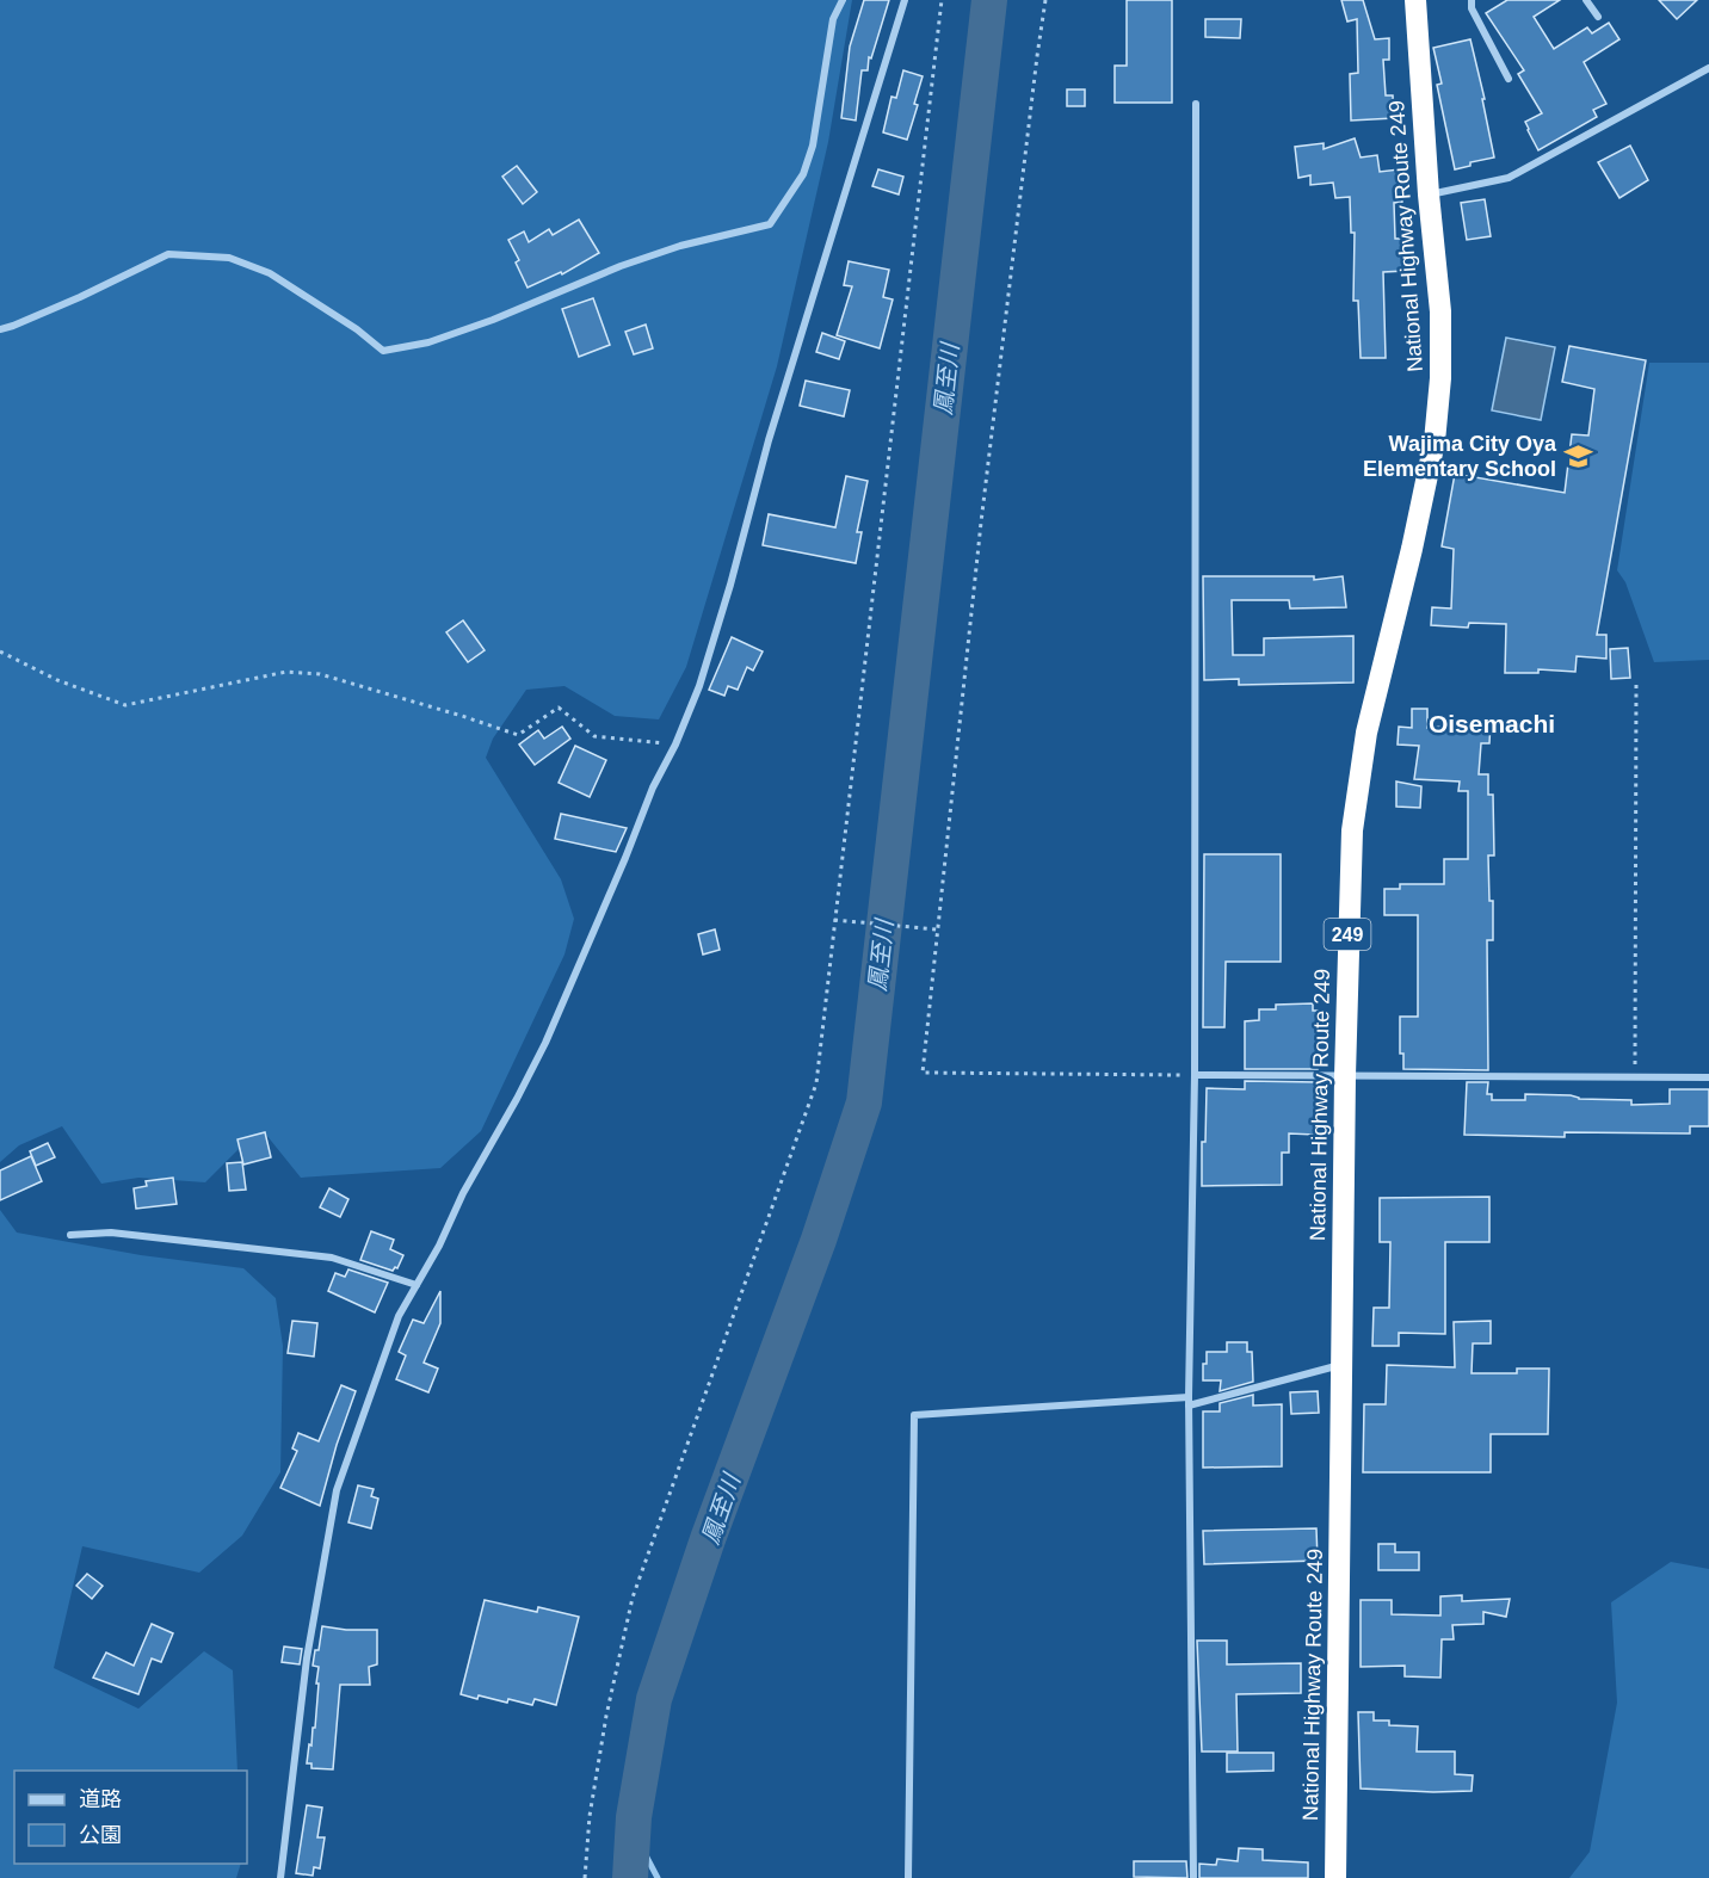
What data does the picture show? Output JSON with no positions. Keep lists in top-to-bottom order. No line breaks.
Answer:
{"streets":{"highway":["National Highway Route 249","249"]},"districts":["Oisemachi"],"water":["鳳至川"],"places":{"school or university":["Wajima City Oya Elementary School"]},"legend":["道路","公園"]}
